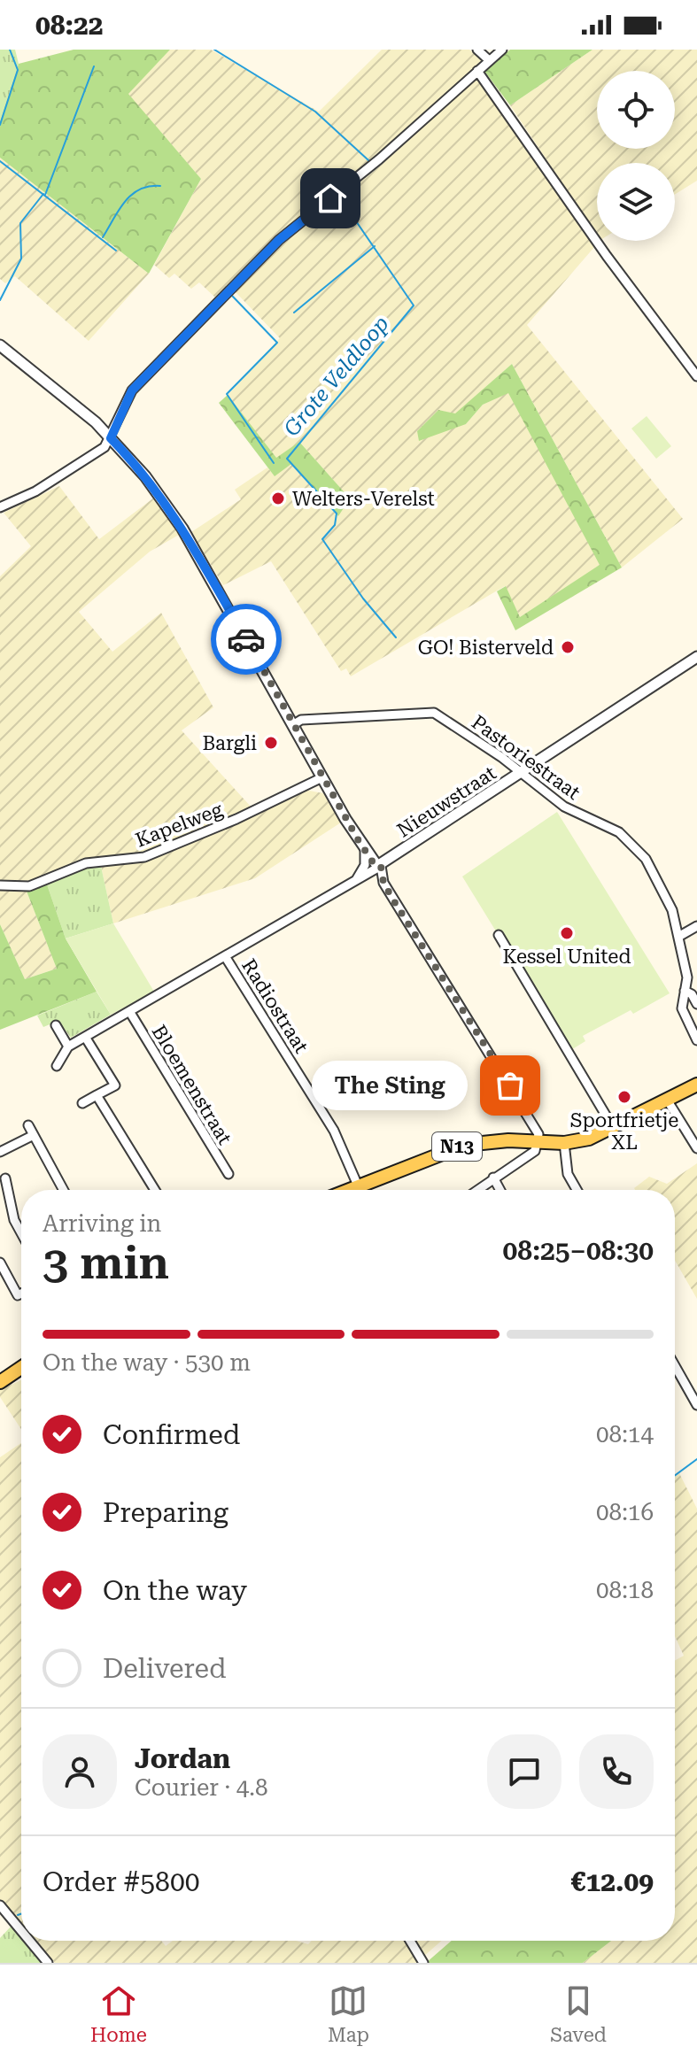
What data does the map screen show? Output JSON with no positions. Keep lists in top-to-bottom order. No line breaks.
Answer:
{"streets":{"main road":["N13"],"street":["Pastoriestraat","Nieuwstraat","Kapelweg","Radiostraat","Bloemenstraat"]},"crossings":[["Pastoriestraat","Nieuwstraat"],["Nieuwstraat","Radiostraat"],["Nieuwstraat","Bloemenstraat"],["Radiostraat","N13"]],"water":["Grote Veldloop"],"places":["Welters-Verelst","GO! Bisterveld","Bargli","Kessel United","The Sting","Sportfrietje XL"],"page":{"status":"08:22","bubble":"The Sting","heading":["3 min","Arriving in","08:25–08:30"],"panel":["Jordan","Courier · 4.8","Order #5800","€12.09"],"bar":"On the way · 530 m","list":[["Confirmed","08:14"],["Preparing","08:16"],["On the way","08:18"],"Delivered"],"tabs":["Home","Map","Saved"]}}
